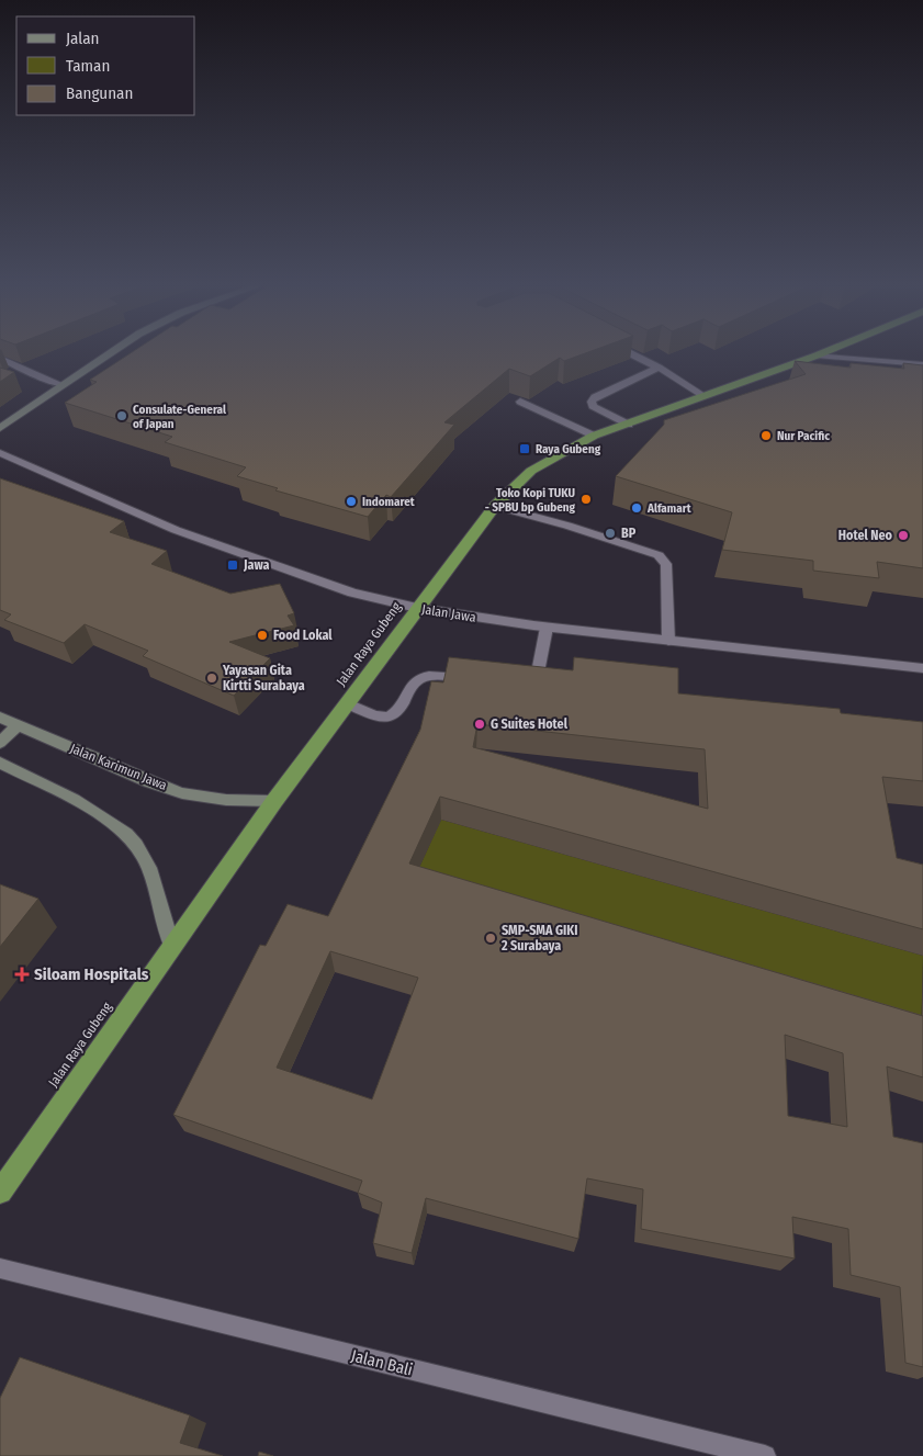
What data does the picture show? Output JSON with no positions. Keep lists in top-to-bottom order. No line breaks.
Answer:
{"streets":{"highway":["Jalan Raya Gubeng"],"street":["Jalan Jawa","Jalan Karimun Jawa","Jalan Bali"]},"crossings":[["Jalan Jawa","Jalan Raya Gubeng"],["Jalan Raya Gubeng","Jalan Karimun Jawa"]],"places":{"other":["Consulate-General of Japan","Nur Pacific","Toko Kopi TUKU - SPBU bp Gubeng","Indomaret","Alfamart","BP","Hotel Neo","Food Lokal","Yayasan Gita Kirtti Surabaya","G Suites Hotel","SMP-SMA GIKI 2 Surabaya"],"transit":["Raya Gubeng","Jawa"],"health":["Siloam Hospitals"]},"legend":["Jalan","Taman","Bangunan"]}
